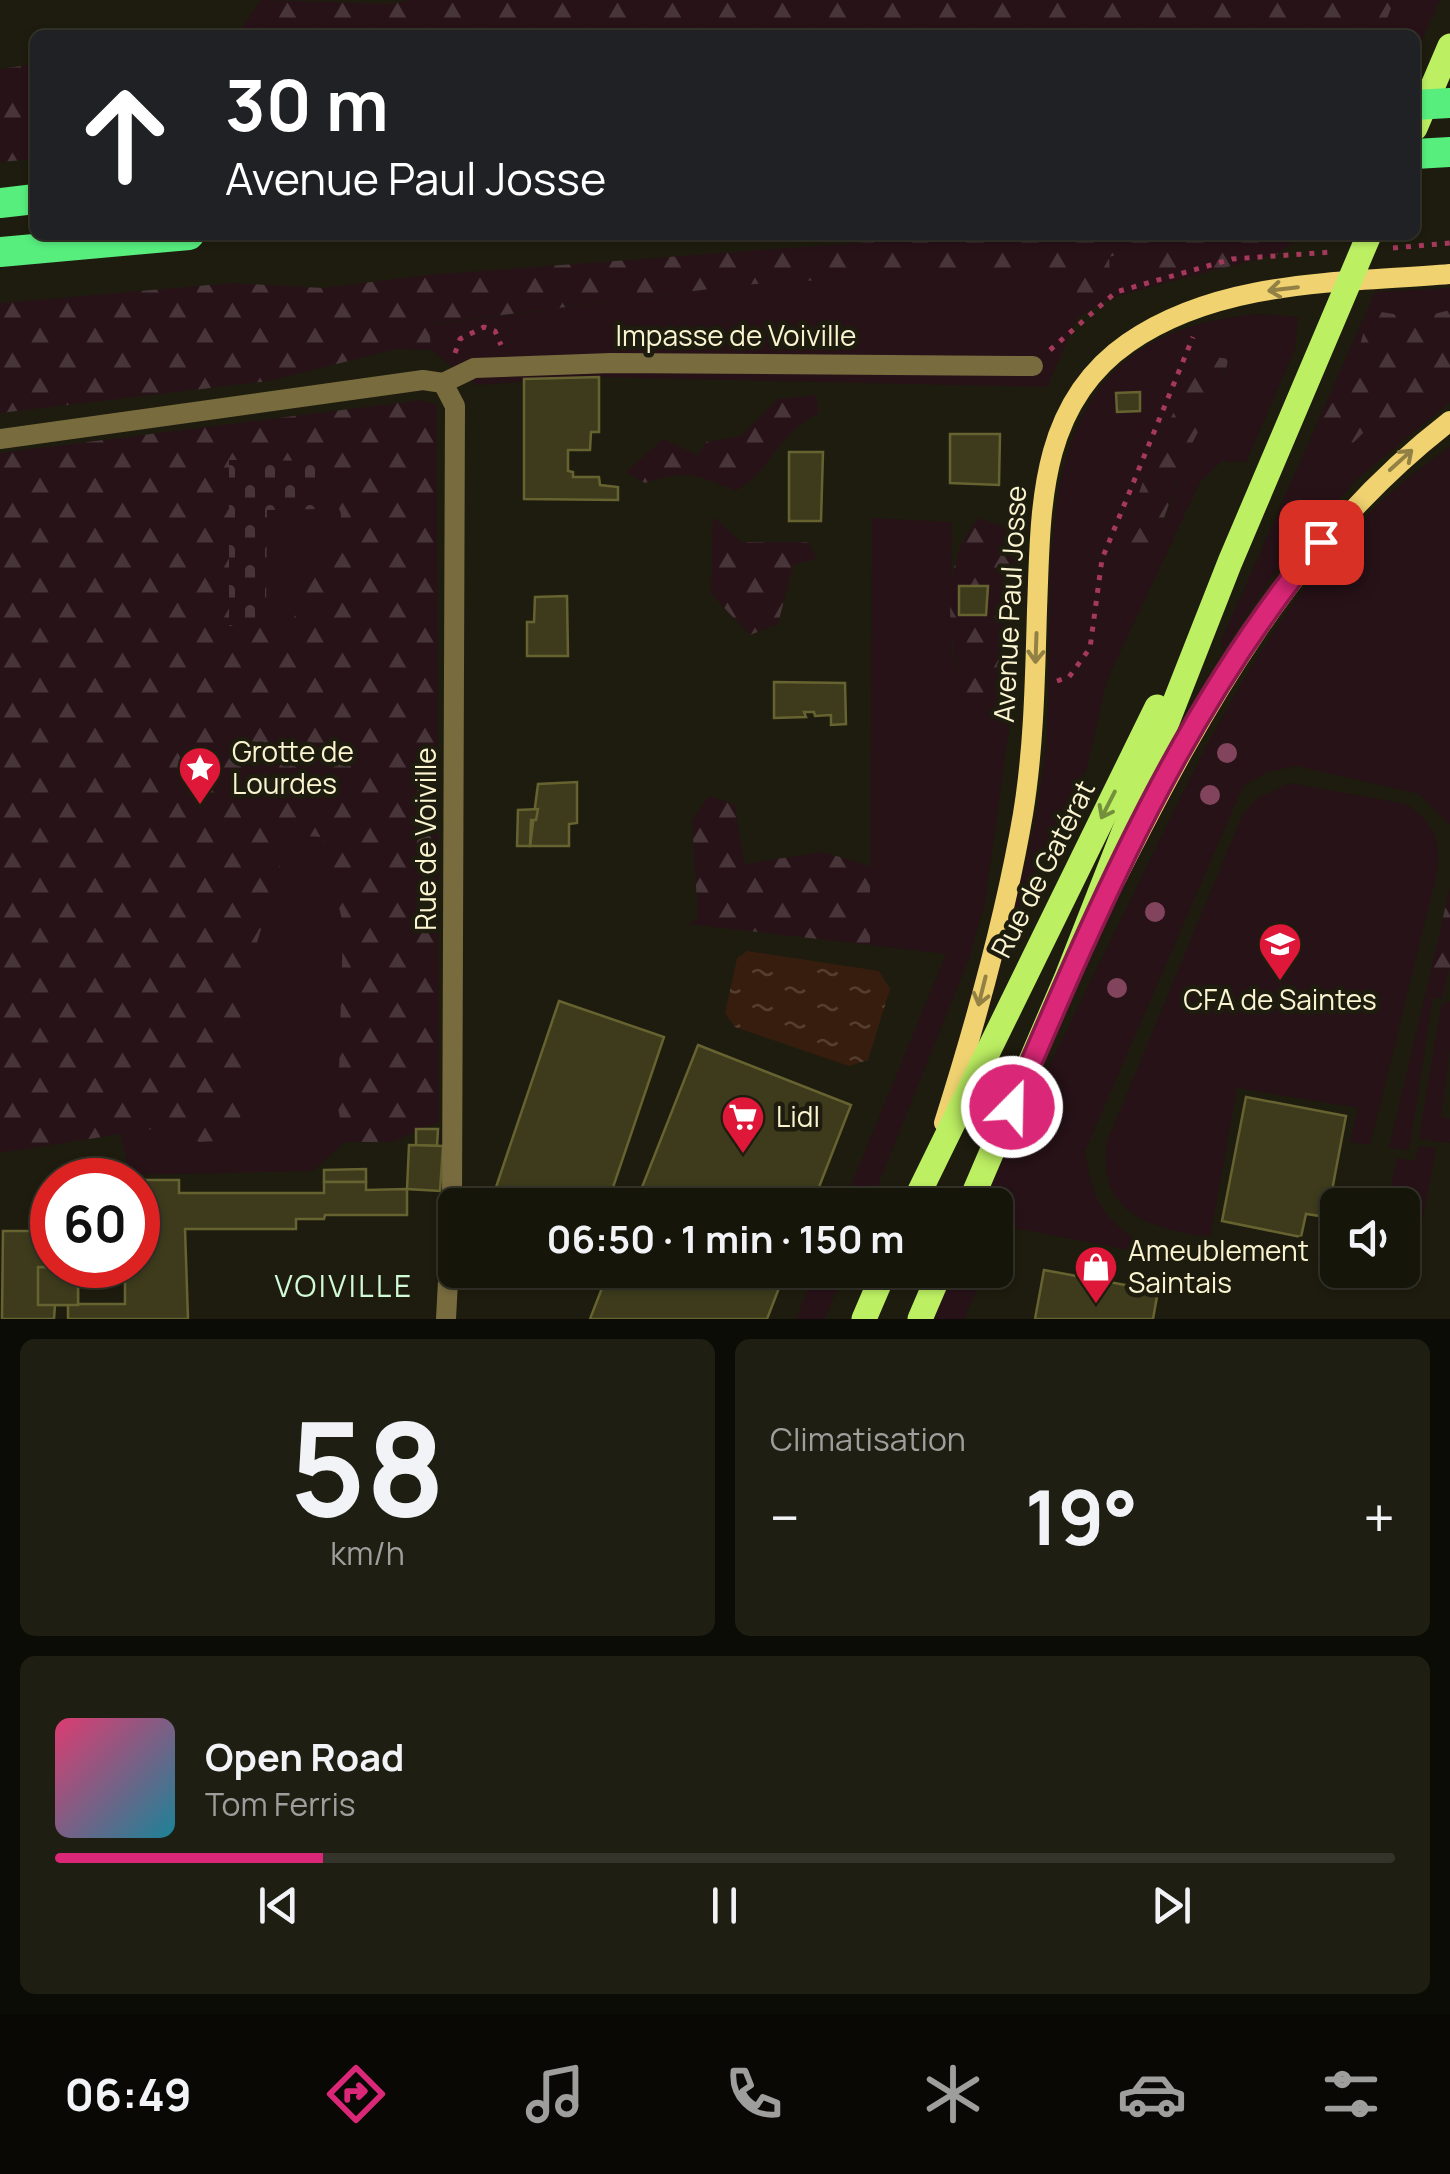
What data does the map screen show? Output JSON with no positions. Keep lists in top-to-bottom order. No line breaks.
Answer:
{"streets":{"main road":["Avenue Paul Josse","Rue de Gatérat"],"street":["Impasse de Voiville","Rue de Voiville"]},"crossings":[["Impasse de Voiville","Rue de Voiville"],["Avenue Paul Josse","Rue de Gatérat"]],"districts":["VOIVILLE"],"places":{"place":["Grotte de Lourdes"],"school or university":["CFA de Saintes"],"supermarket":["Lidl"],"shop":["Ameublement Saintais"]},"page":{"turn":["30 m","Avenue Paul Josse"],"limit":"60","trip":"06:50 · 1 min · 150 m","tile":[["58","km/h"],"Climatisation"],"heat":["−","19°","+"],"song":["Open Road","Tom Ferris"],"tabs":"06:49"}}
